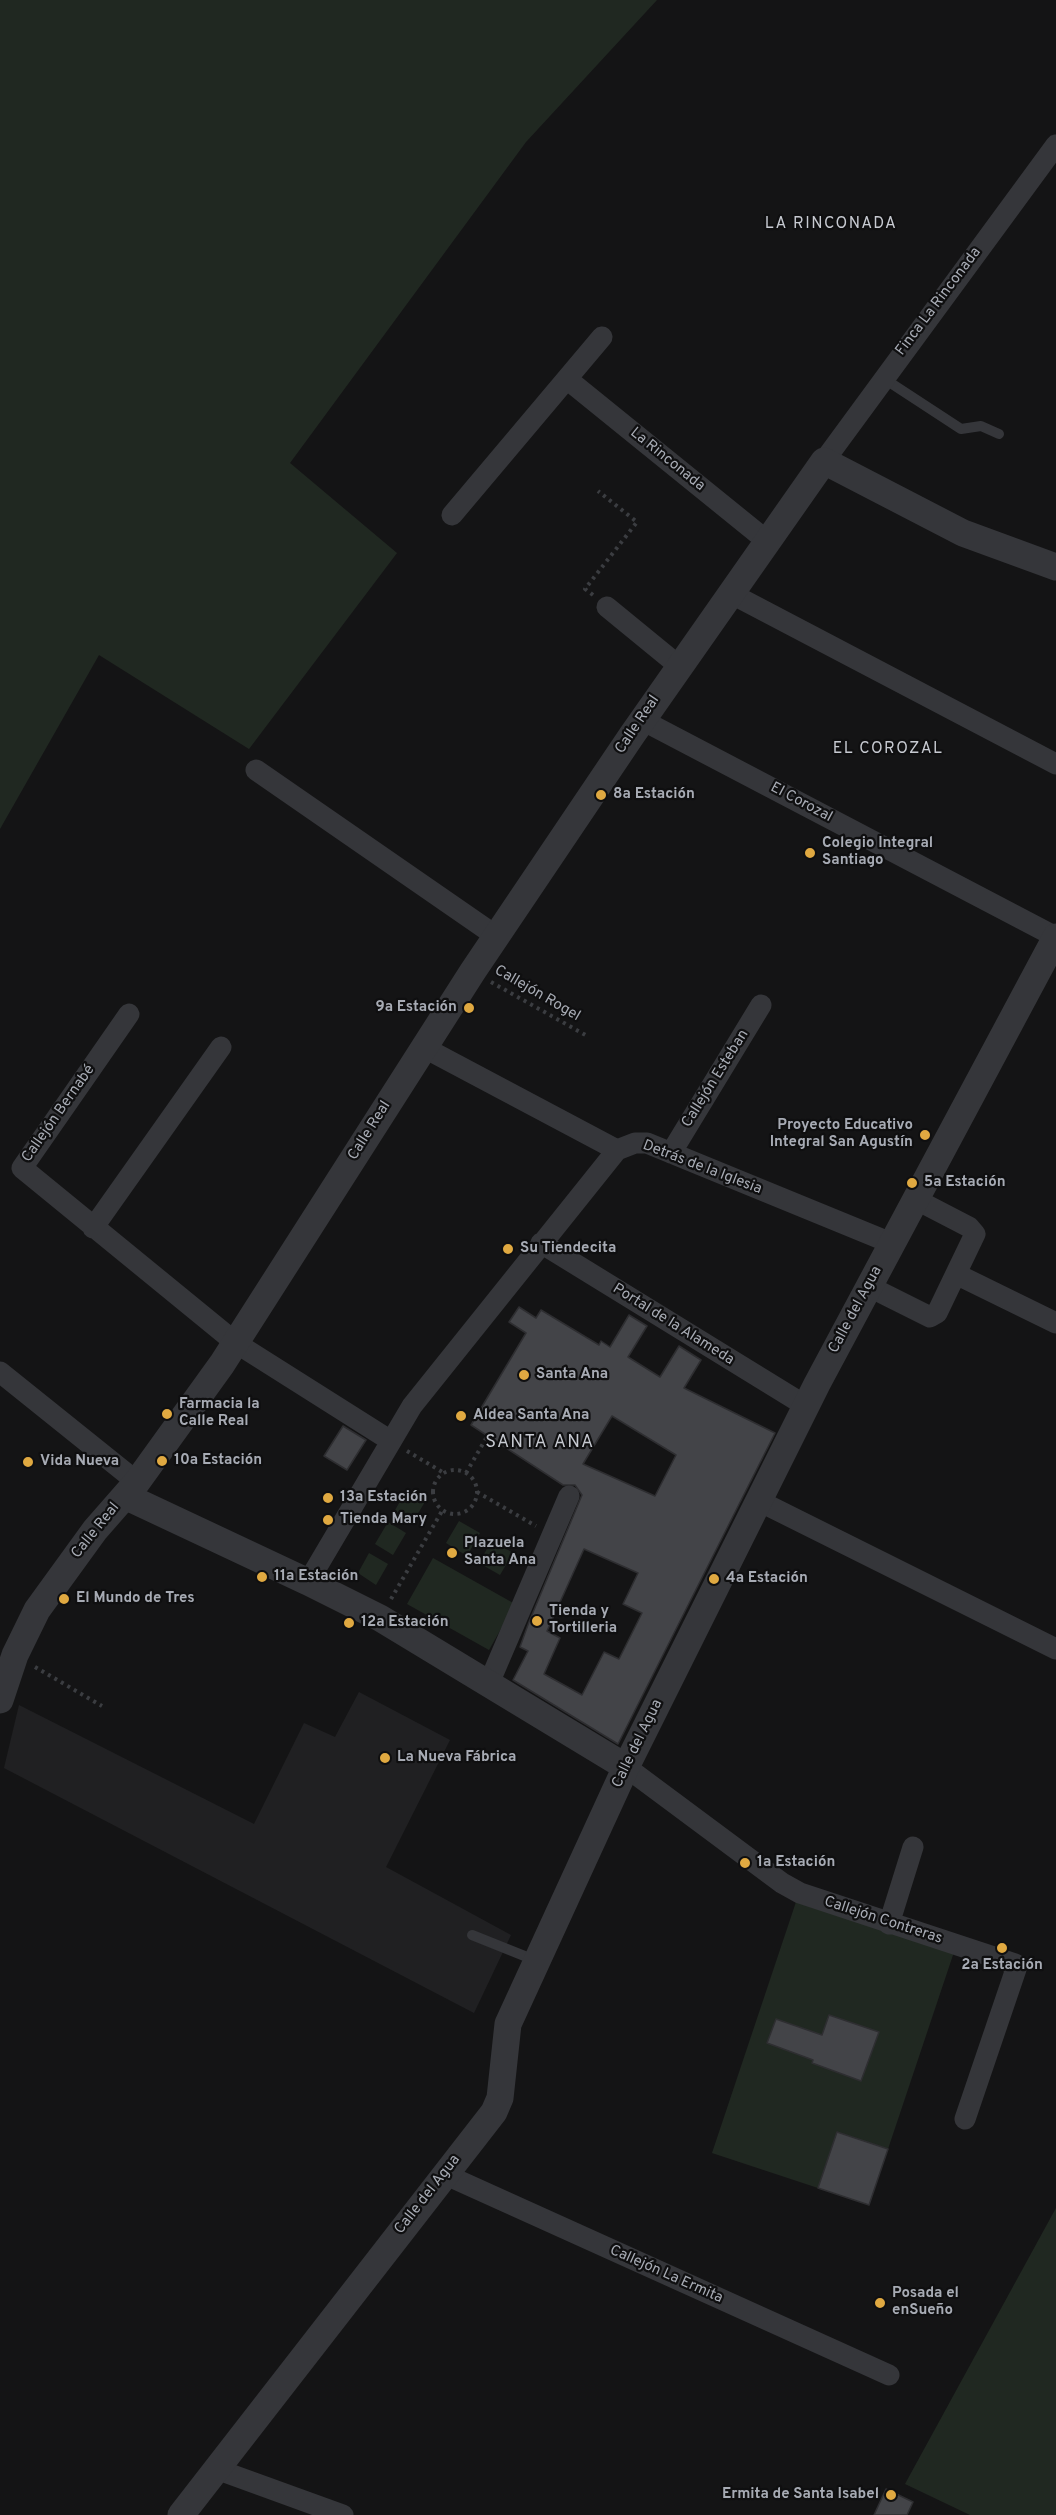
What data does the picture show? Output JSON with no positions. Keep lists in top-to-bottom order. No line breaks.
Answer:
{"streets":{"street":["Finca La Rinconada","La Rinconada","Calle Real","El Corozal","Callejón Esteban","Callejón Bernabé","Detrás de la Iglesia","Calle del Agua","Portal de la Alameda","Callejón Contreras","Callejón La Ermita"],"path":["Callejón Rogel"]},"crossings":[["La Rinconada","Calle Real"],["Calle Real","El Corozal"],["Calle Real","Callejón Rogel"],["Calle Real","Callejón Bernabé"],["El Corozal","Calle del Agua"],["Callejón Esteban","Detrás de la Iglesia"],["Detrás de la Iglesia","Calle del Agua"],["Calle del Agua","Portal de la Alameda"],["Calle del Agua","Callejón Contreras"],["Calle del Agua","Callejón La Ermita"]],"districts":["LA RINCONADA","EL COROZAL","SANTA ANA"],"places":["8a Estación","Colegio Integral Santiago","9a Estación","Proyecto Educativo Integral San Agustín","5a Estación","Su Tiendecita","Santa Ana","Farmacia la Calle Real","Aldea Santa Ana","10a Estación","Vida Nueva","13a Estación","Tienda Mary","Plazuela Santa Ana","11a Estación","4a Estación","El Mundo de Tres","Tienda y Tortilleria","12a Estación","La Nueva Fábrica","1a Estación","2a Estación","Posada el enSueño","Ermita de Santa Isabel"]}
